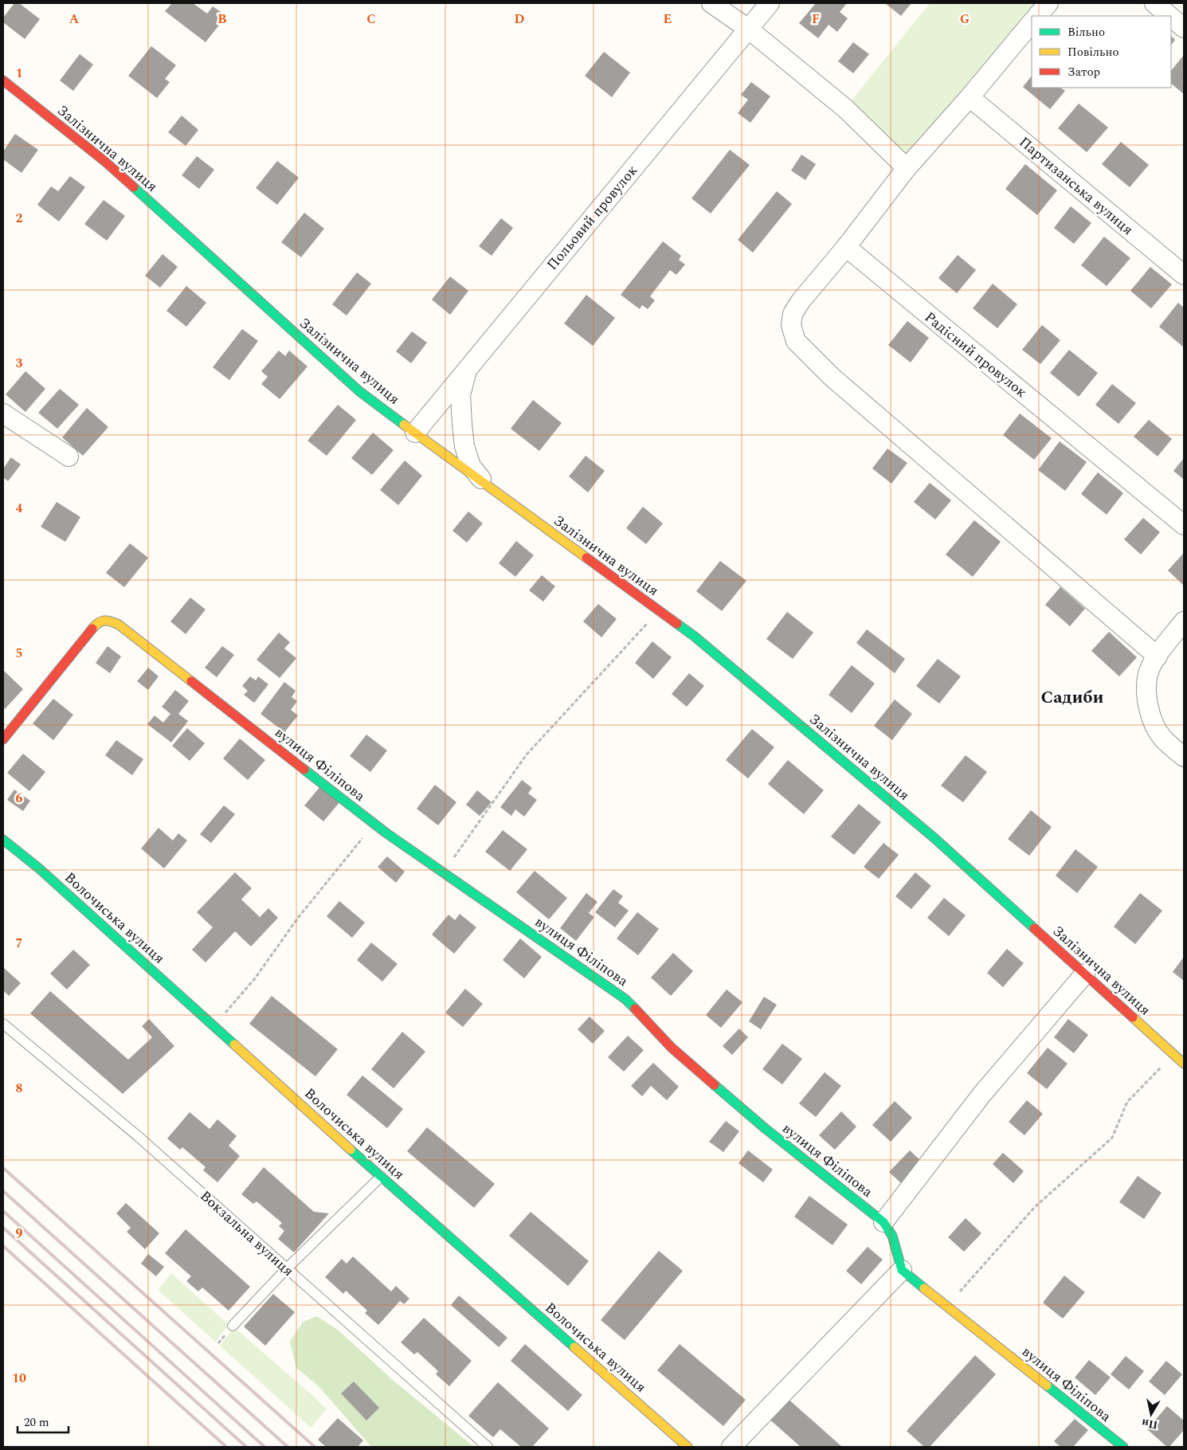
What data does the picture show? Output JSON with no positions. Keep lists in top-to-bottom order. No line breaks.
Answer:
{"streets":{"street":["Залізнична вулиця","Партизанська вулиця","Польовий провулок","Радісний провулок","вулиця Філіпова","Волочиська вулиця"],"lane":["Вокзальна вулиця"]},"crossings":[["Залізнична вулиця","Польовий провулок"]],"districts":["Садиби"],"legend":["Вільно","Повільно","Затор"],"scale_bar":"20 m","north":"bottom","grid":{"columns":["A","B","C","D","E","F","G"],"rows":["1","2","3","4","5","6","7","8","9","10"]}}
